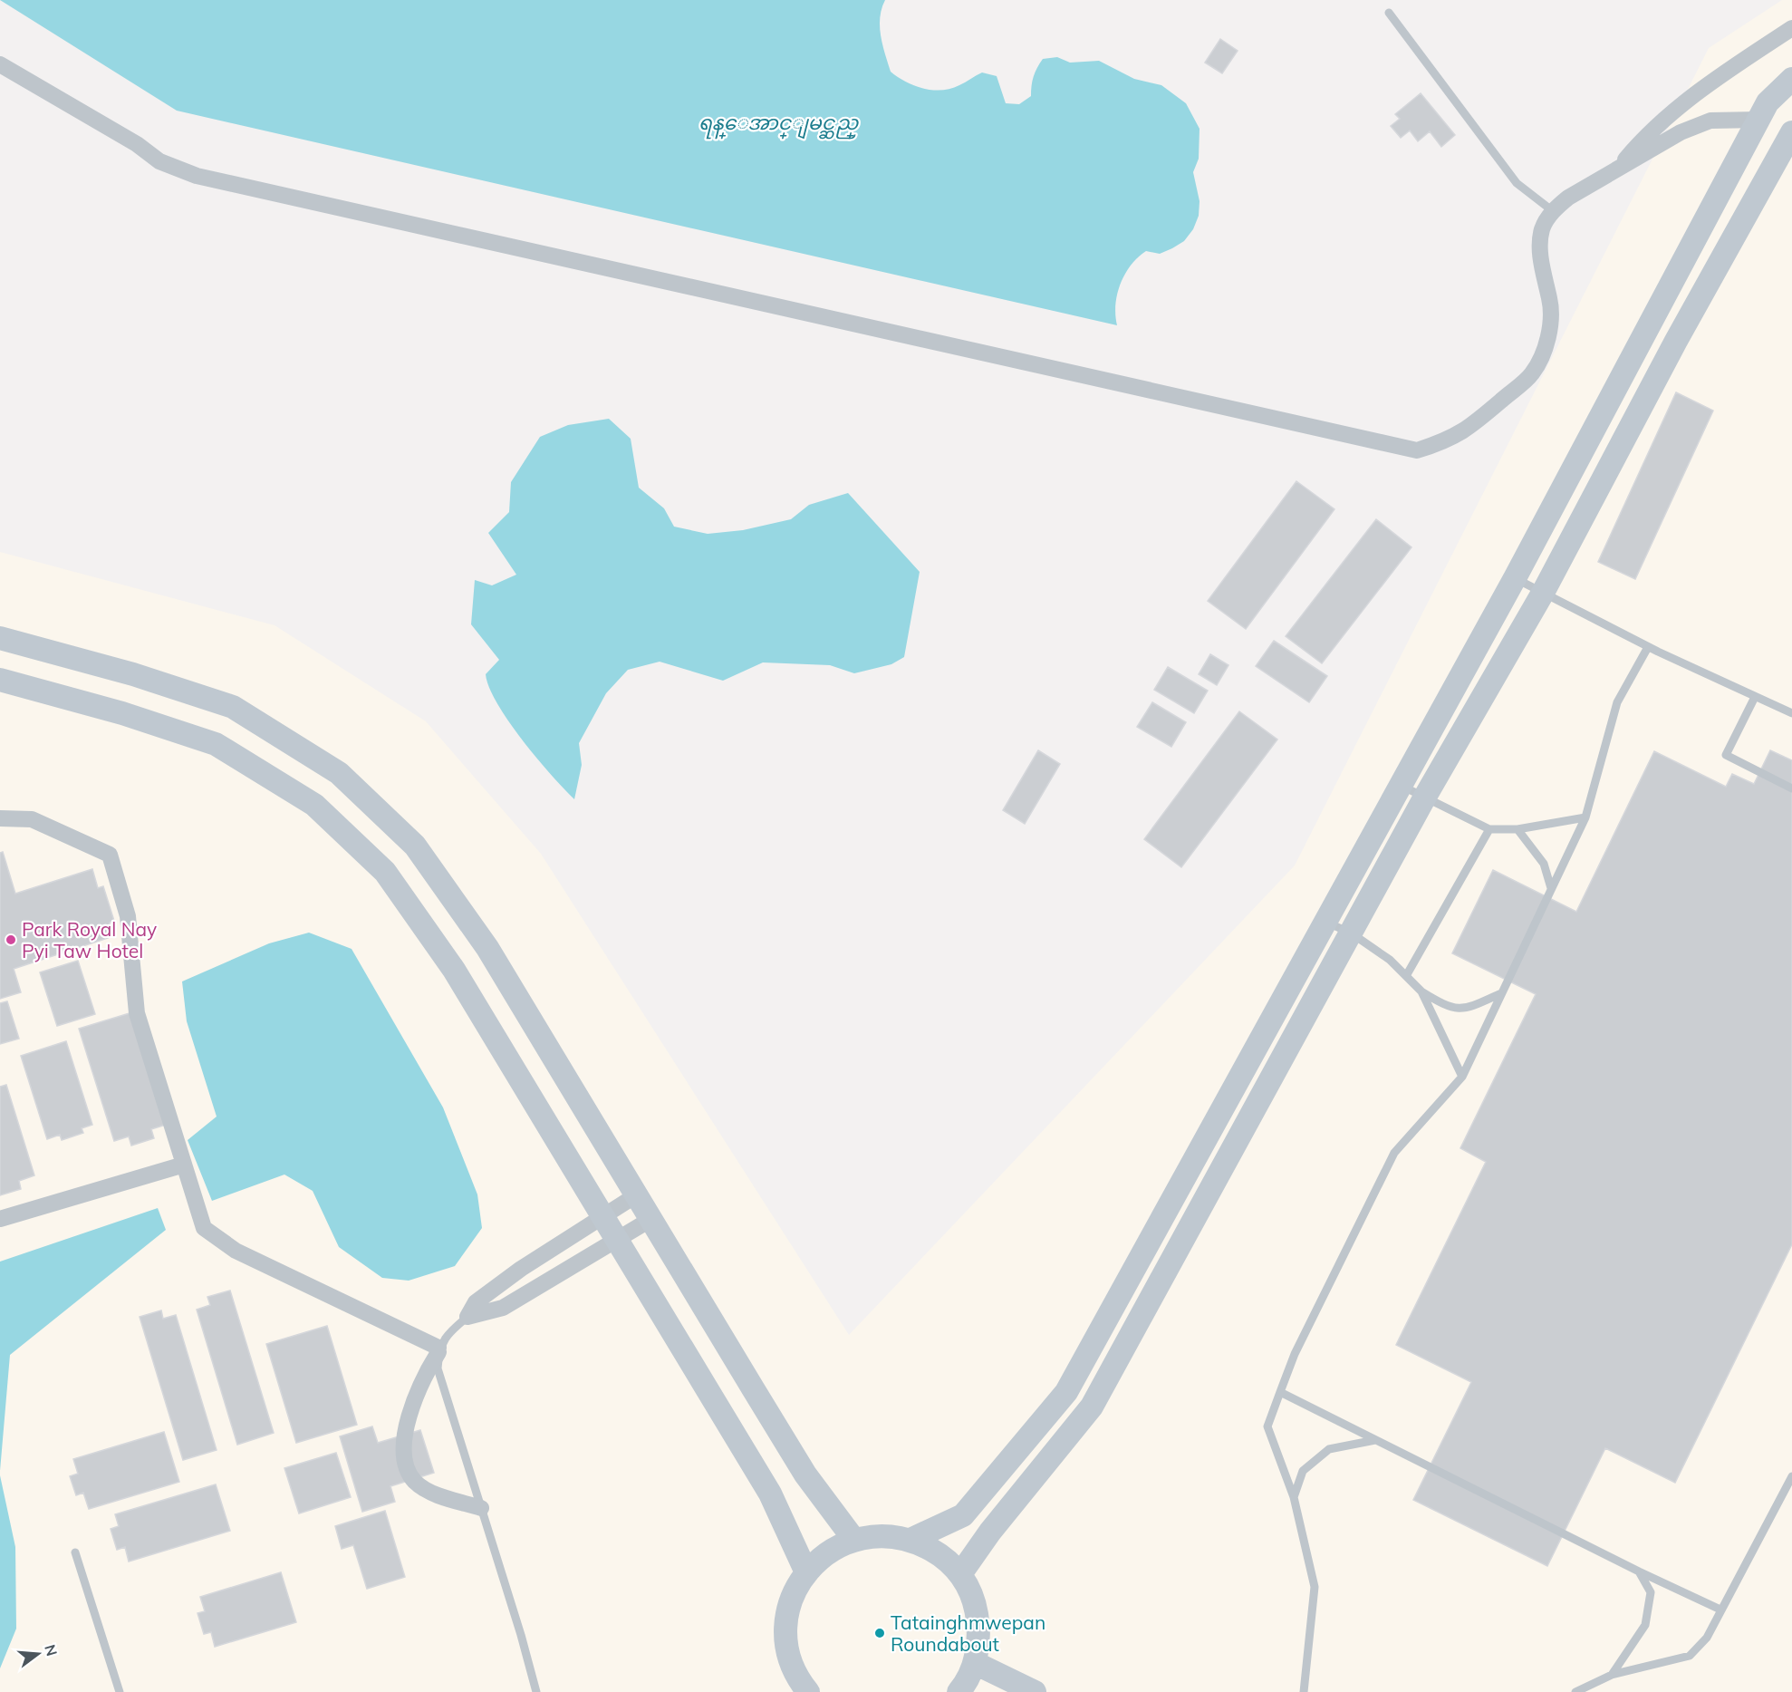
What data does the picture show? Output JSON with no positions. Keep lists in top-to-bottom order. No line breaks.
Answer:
{"water":["ရန္ေအာင္ျမင္ဆည္"],"places":["Park Royal Nay Pyi Taw Hotel","Tatainghmwepan Roundabout"],"north":"right"}
